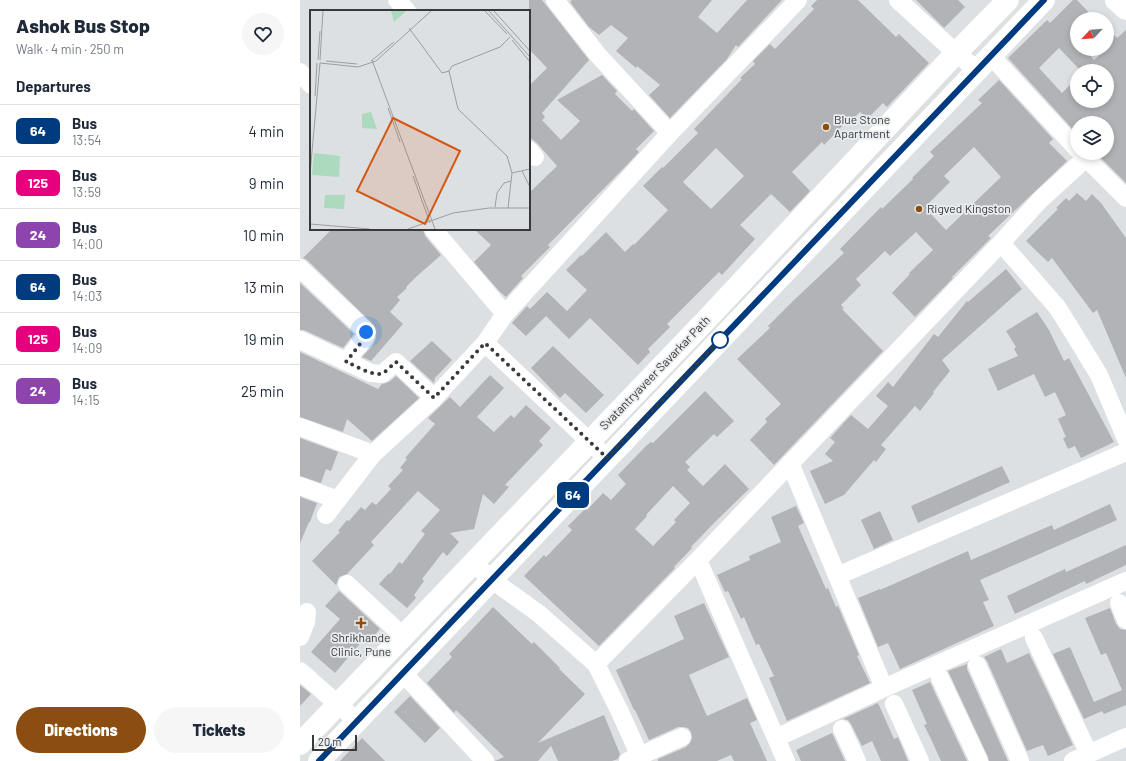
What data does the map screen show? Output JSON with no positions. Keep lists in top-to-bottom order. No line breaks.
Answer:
{"streets":{"main road":["Svatantryaveer Savarkar Path"]},"places":{"other":["Blue Stone Apartment","Rigved Kingston"],"health":["Shrikhande Clinic, Pune"]},"lines":["bus line 64"],"scale_bar":"20 m","north":"bottom left","page":{"heading":[["Ashok Bus Stop","Walk · 4 min · 250 m"],"Departures"],"on_map":"64","list":[{"mark":"64","name":"Bus","note":"13:54","value":"4 min"},{"mark":"125","name":"Bus","note":"13:59","value":"9 min"},{"mark":"24","name":"Bus","note":"14:00","value":"10 min"},{"mark":"64","name":"Bus","note":"14:03","value":"13 min"},{"mark":"125","name":"Bus","note":"14:09","value":"19 min"},{"mark":"24","name":"Bus","note":"14:15","value":"25 min"}],"buttons":["Directions","Tickets"],"scale":"20 m"}}
